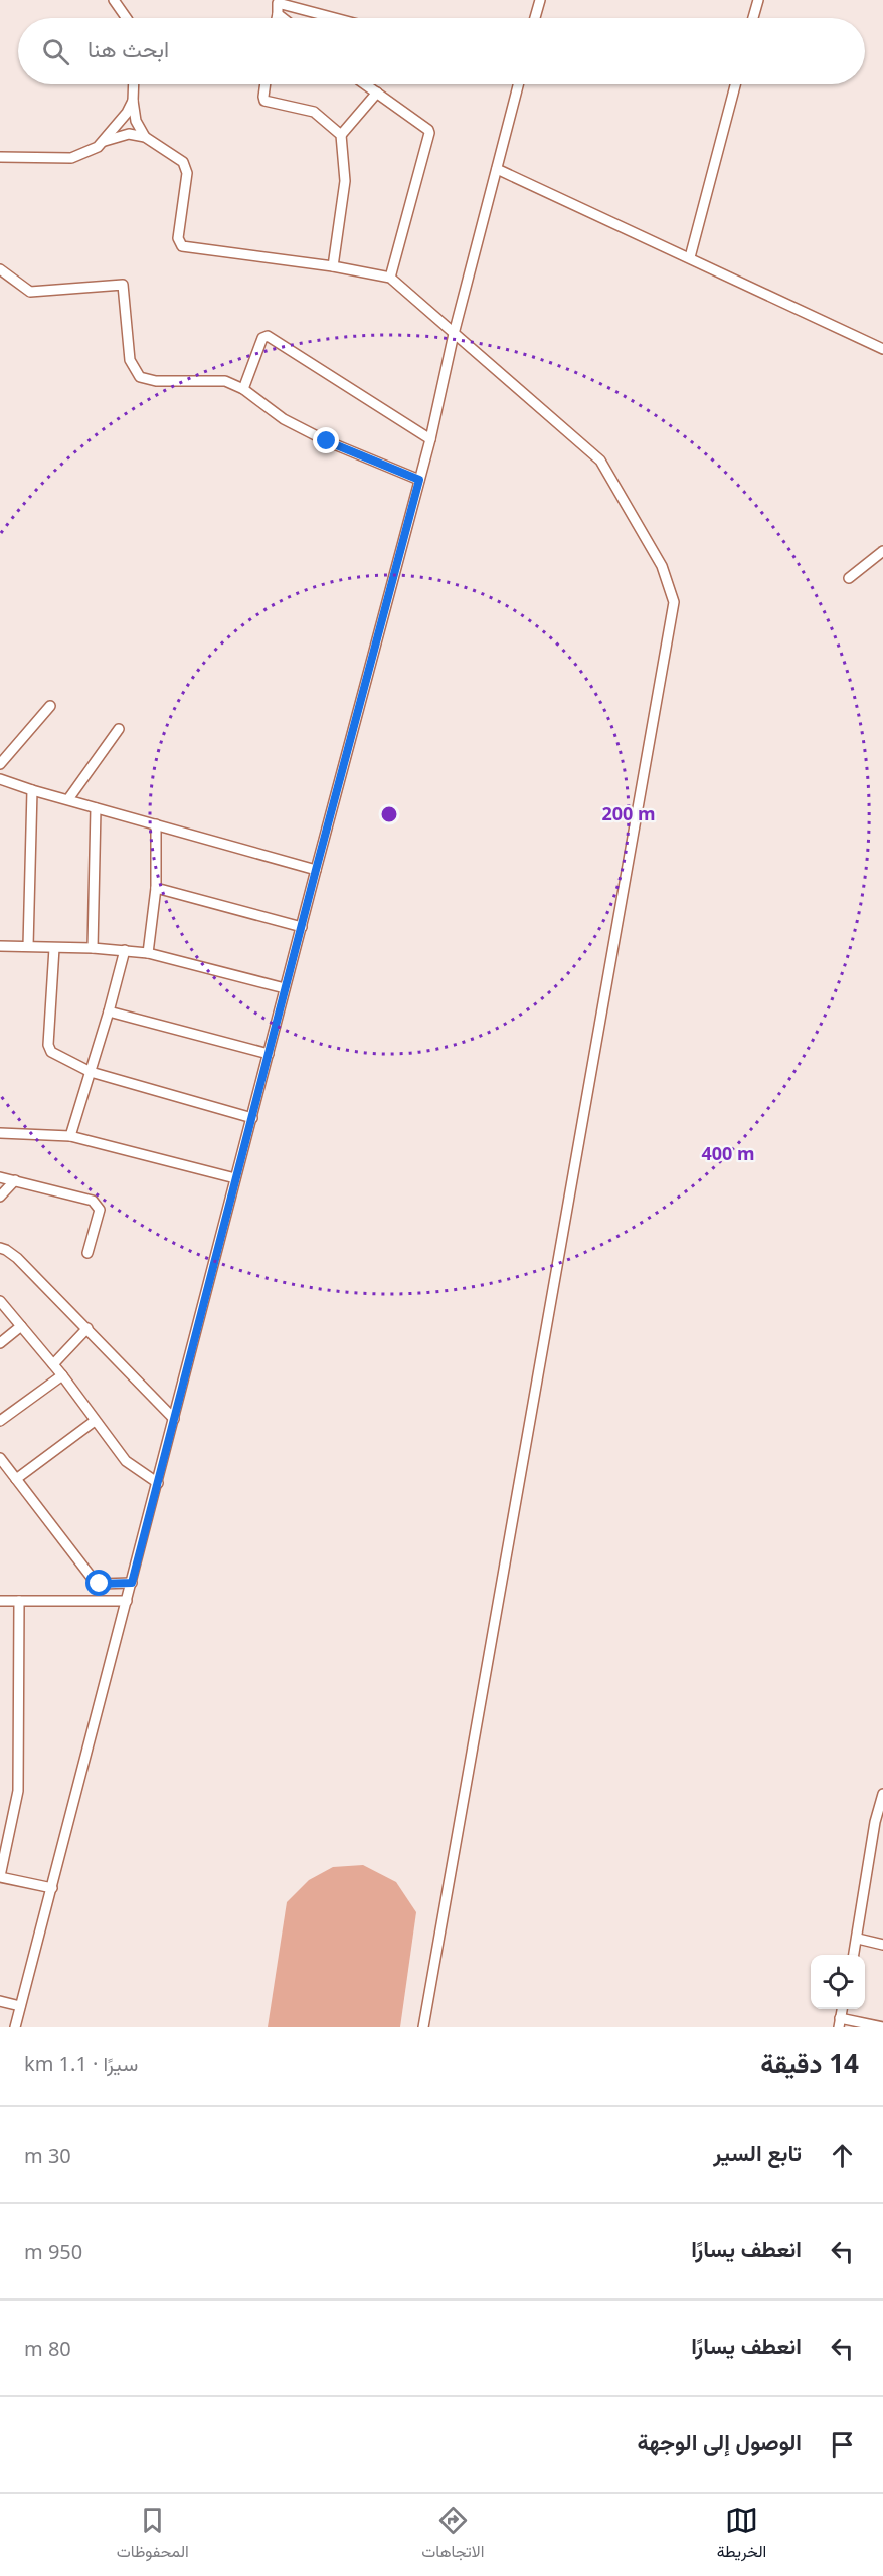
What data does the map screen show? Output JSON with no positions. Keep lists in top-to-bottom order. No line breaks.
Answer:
{"page":{"search":"ابحث هنا","heading":["14 دقيقة","سيرًا · 1.1 km"],"list":[["تابع السير","30 m"],["انعطف يسارًا","950 m"],["انعطف يسارًا","80 m"],"الوصول إلى الوجهة"],"nav":["الخريطة","الاتجاهات","المحفوظات"]},"rings":["200 m","400 m"]}
